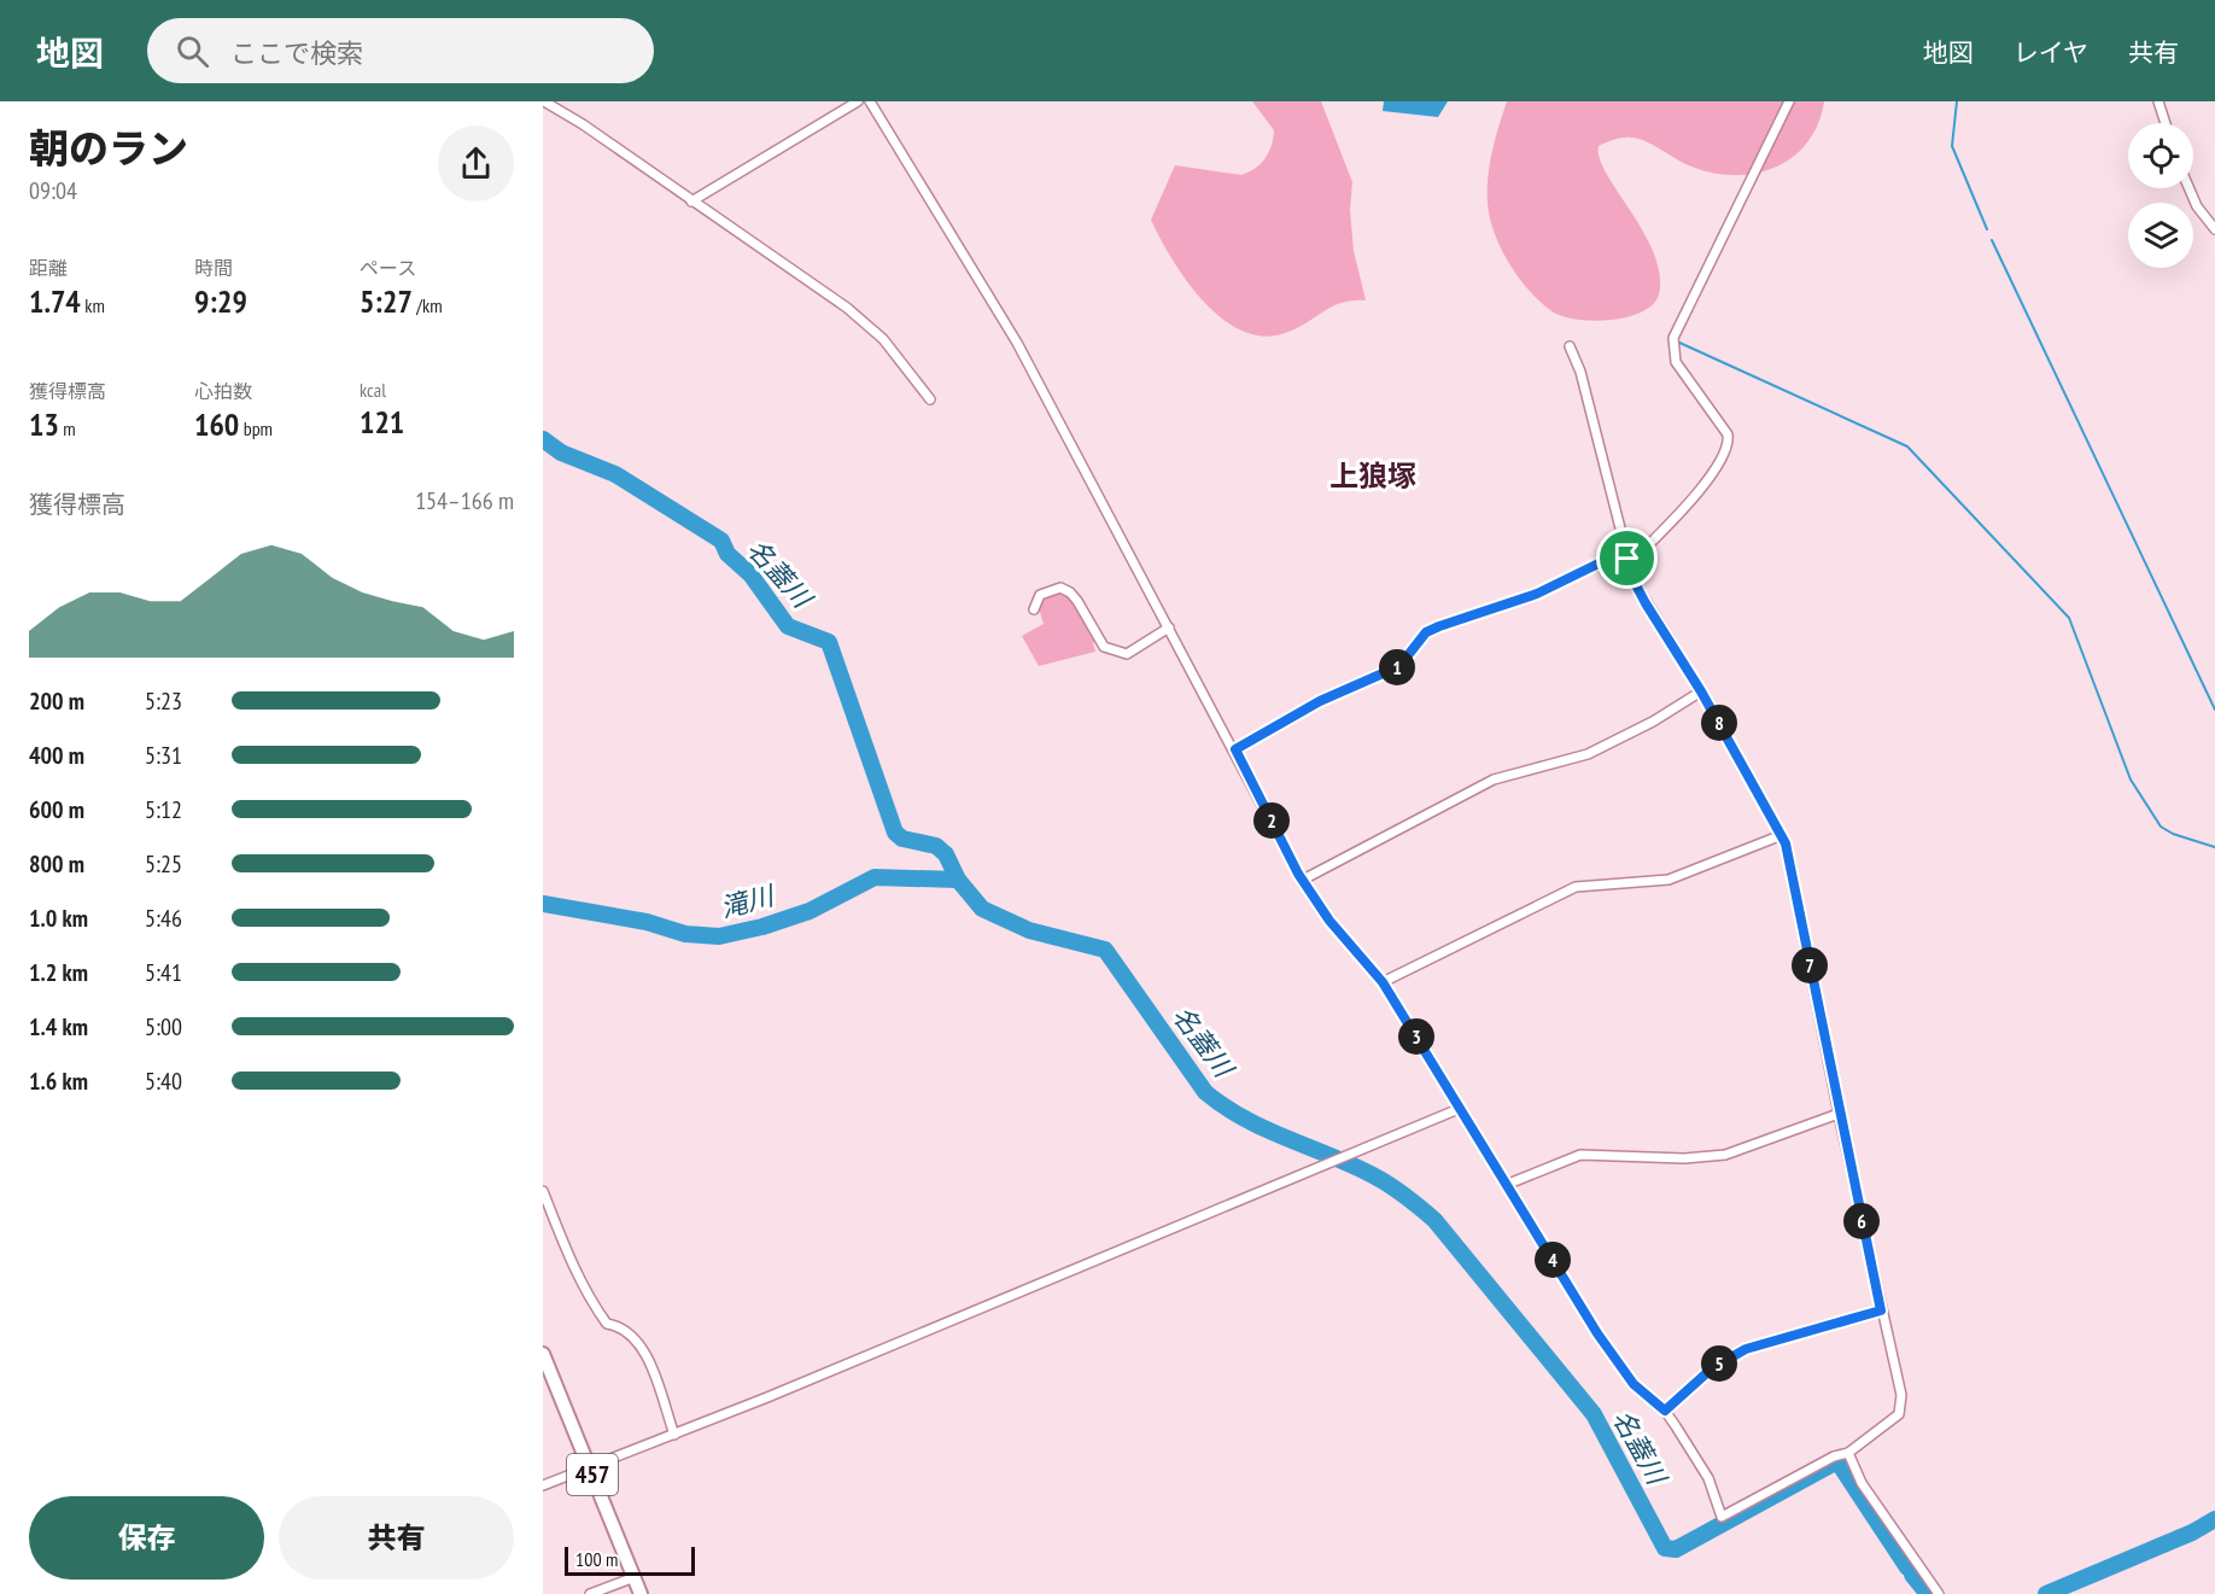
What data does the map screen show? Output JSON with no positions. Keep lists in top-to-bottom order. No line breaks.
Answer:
{"streets":{"highway":["457"]},"districts":["上狼塚"],"water":["名蓋川","滝川"],"scale_bar":"100 m","page":{"header":"地図","search":"ここで検索","nav":["地図","レイヤ","共有"],"heading":["朝のラン","09:04"],"stats":[["距離","1.74 km"],["時間","9:29"],["ペース","5:27 /km"],["獲得標高","13 m"],["心拍数","160 bpm"],["kcal","121"]],"chart":["獲得標高","154–166 m"],"pins":["1","8","2","7","3","6","4","5"],"list":[{"name":"200 m","note":"5:23"},{"name":"400 m","note":"5:31"},{"name":"600 m","note":"5:12"},{"name":"800 m","note":"5:25"},{"name":"1.0 km","note":"5:46"},{"name":"1.2 km","note":"5:41"},{"name":"1.4 km","note":"5:00"},{"name":"1.6 km","note":"5:40"}],"buttons":["保存","共有"],"scale":"100 m"}}
